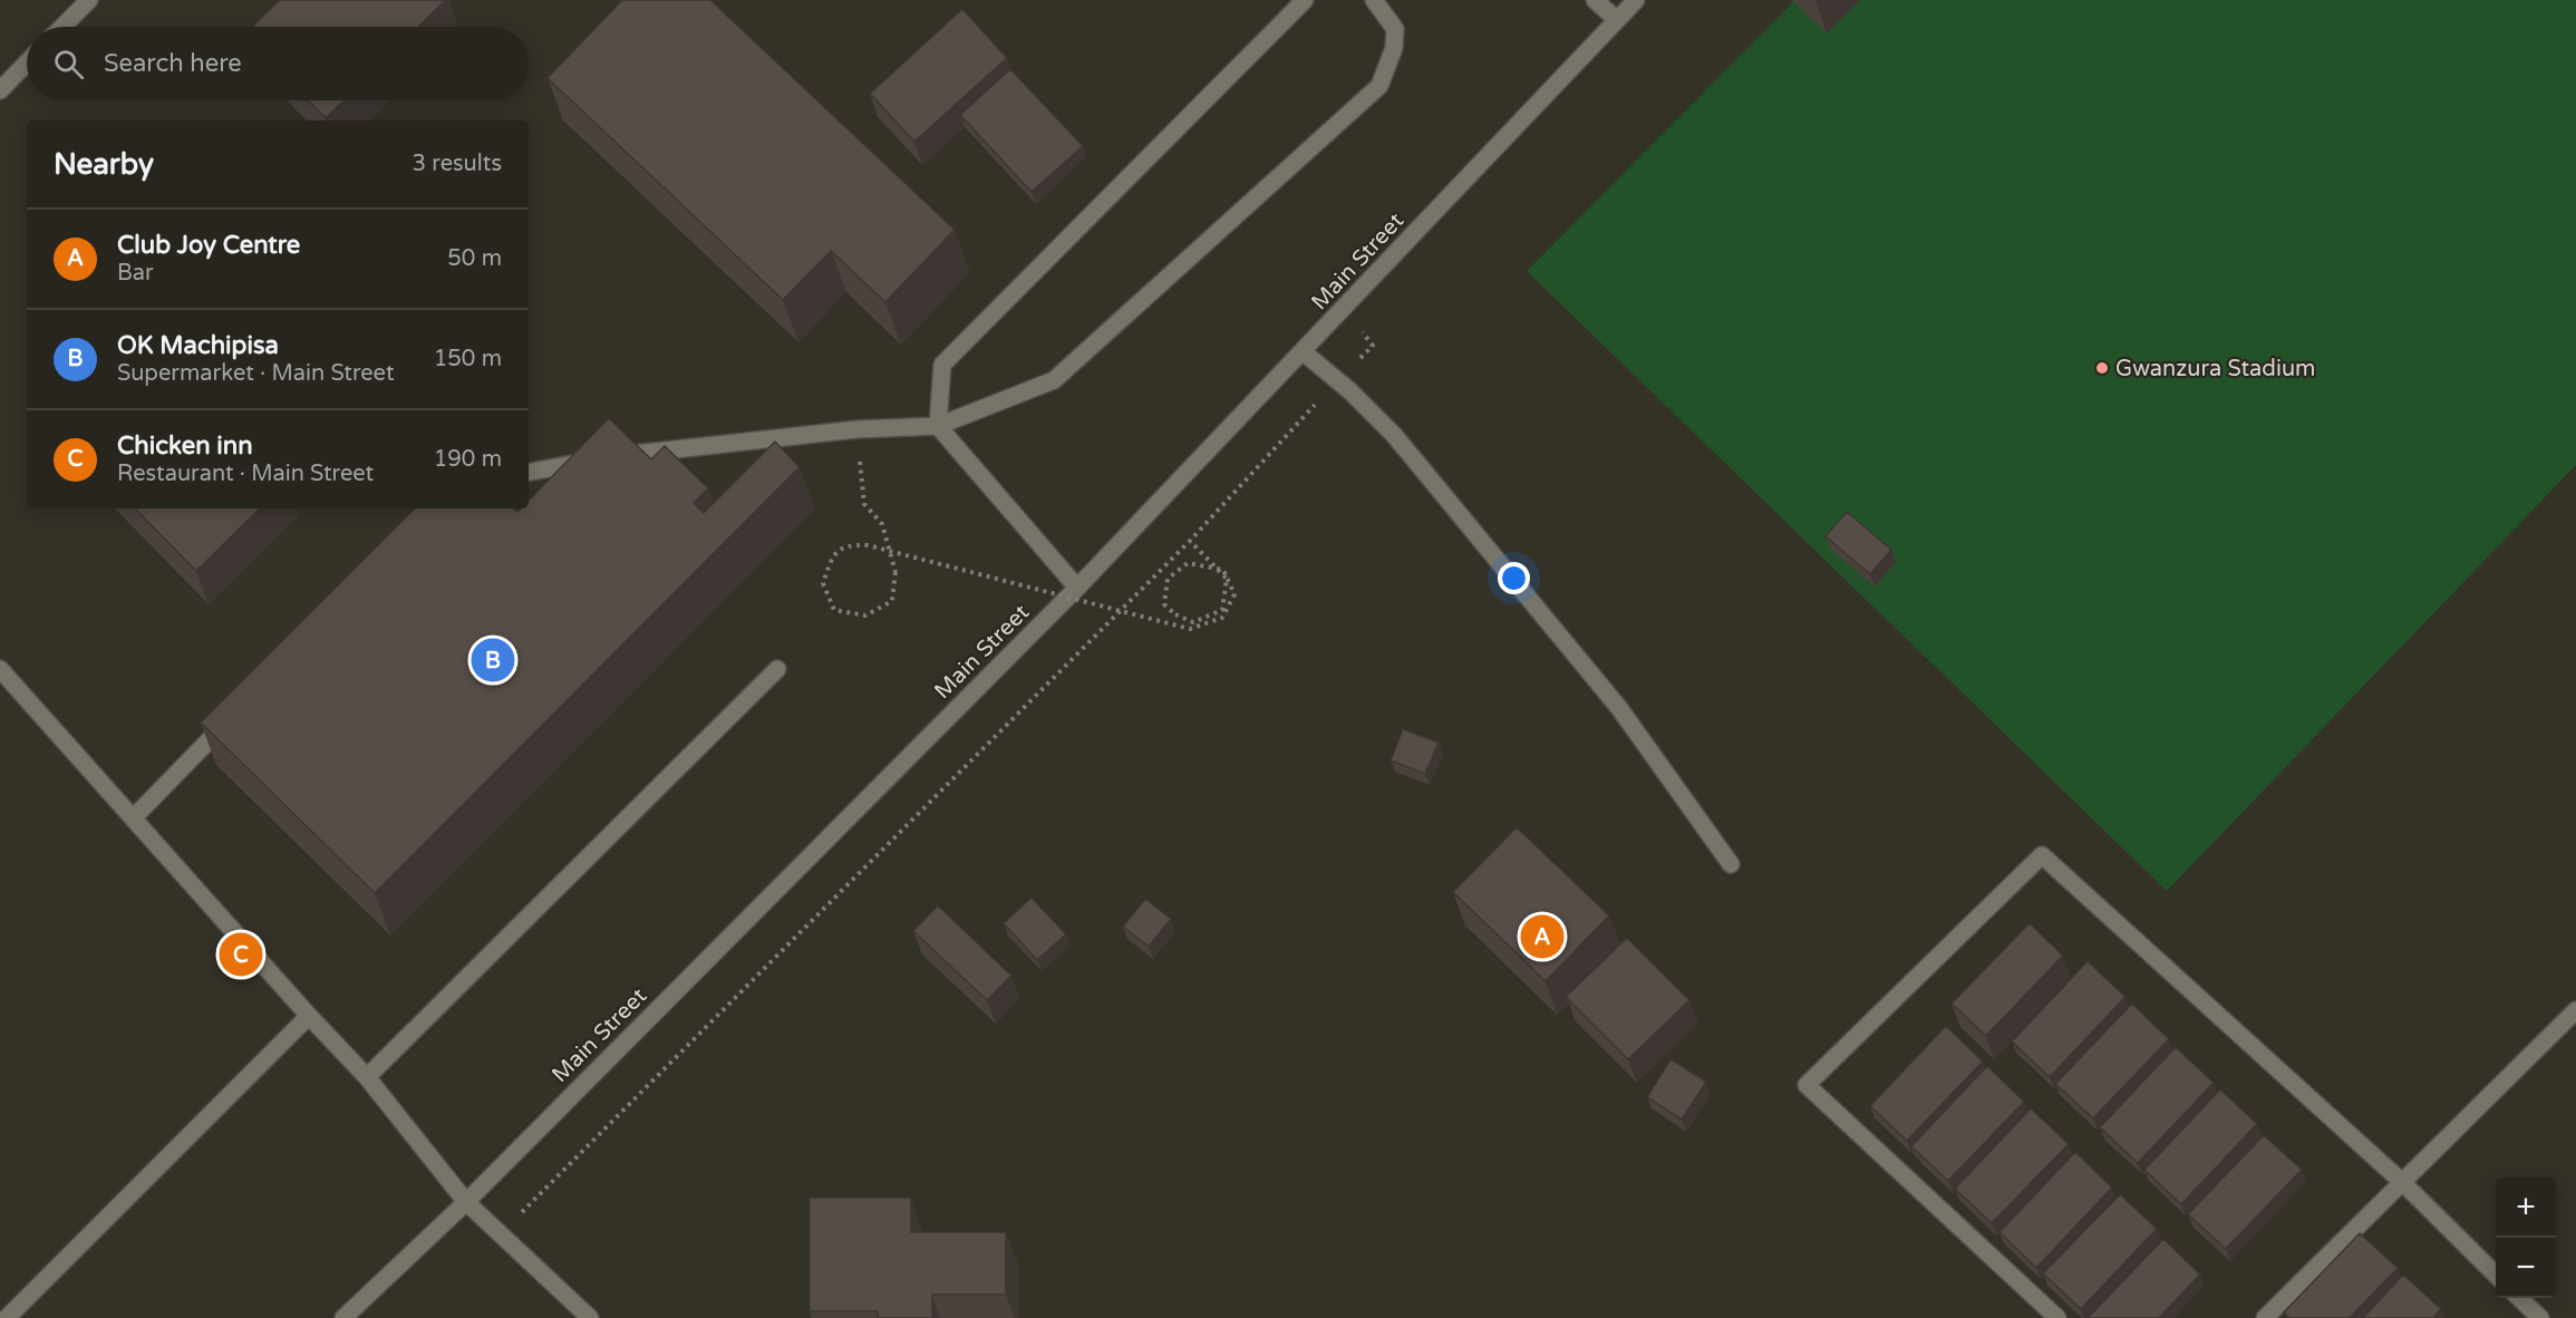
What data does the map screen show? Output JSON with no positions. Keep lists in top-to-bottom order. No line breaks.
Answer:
{"streets":{"street":["Main Street"]},"places":["Gwanzura Stadium"],"page":{"search":"Search here","heading":["Nearby","3 results"],"list":[{"mark":"A","name":"Club Joy Centre","note":"Bar","value":"50 m"},{"mark":"B","name":"OK Machipisa","note":"Supermarket · Main Street","value":"150 m"},{"mark":"C","name":"Chicken inn","note":"Restaurant · Main Street","value":"190 m"}],"pins":["B","A","C"],"map_buttons":["+","−"]}}
